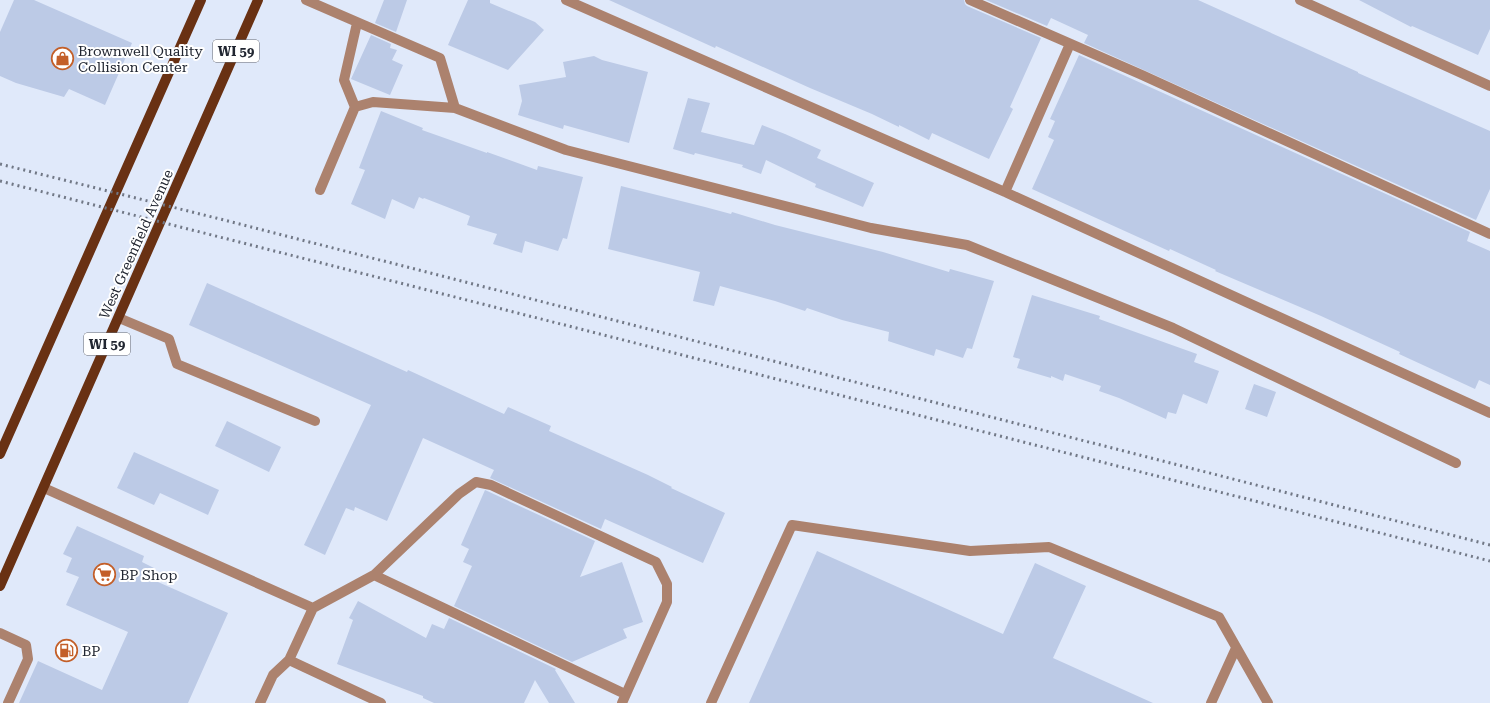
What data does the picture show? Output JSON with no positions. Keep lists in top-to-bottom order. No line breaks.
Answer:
{"streets":{"main road":["WI 59","West Greenfield Avenue"]},"places":{"shop":["Brownwell Quality Collision Center"],"supermarket":["BP Shop"],"fuel station":["BP"]}}
